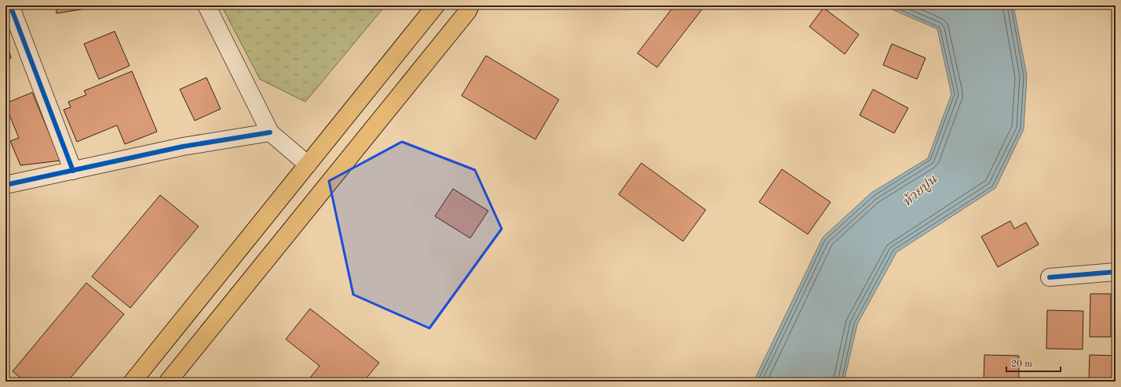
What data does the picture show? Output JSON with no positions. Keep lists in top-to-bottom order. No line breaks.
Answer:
{"water":["ห้วยปูน"],"scale_bar":"20 m"}
